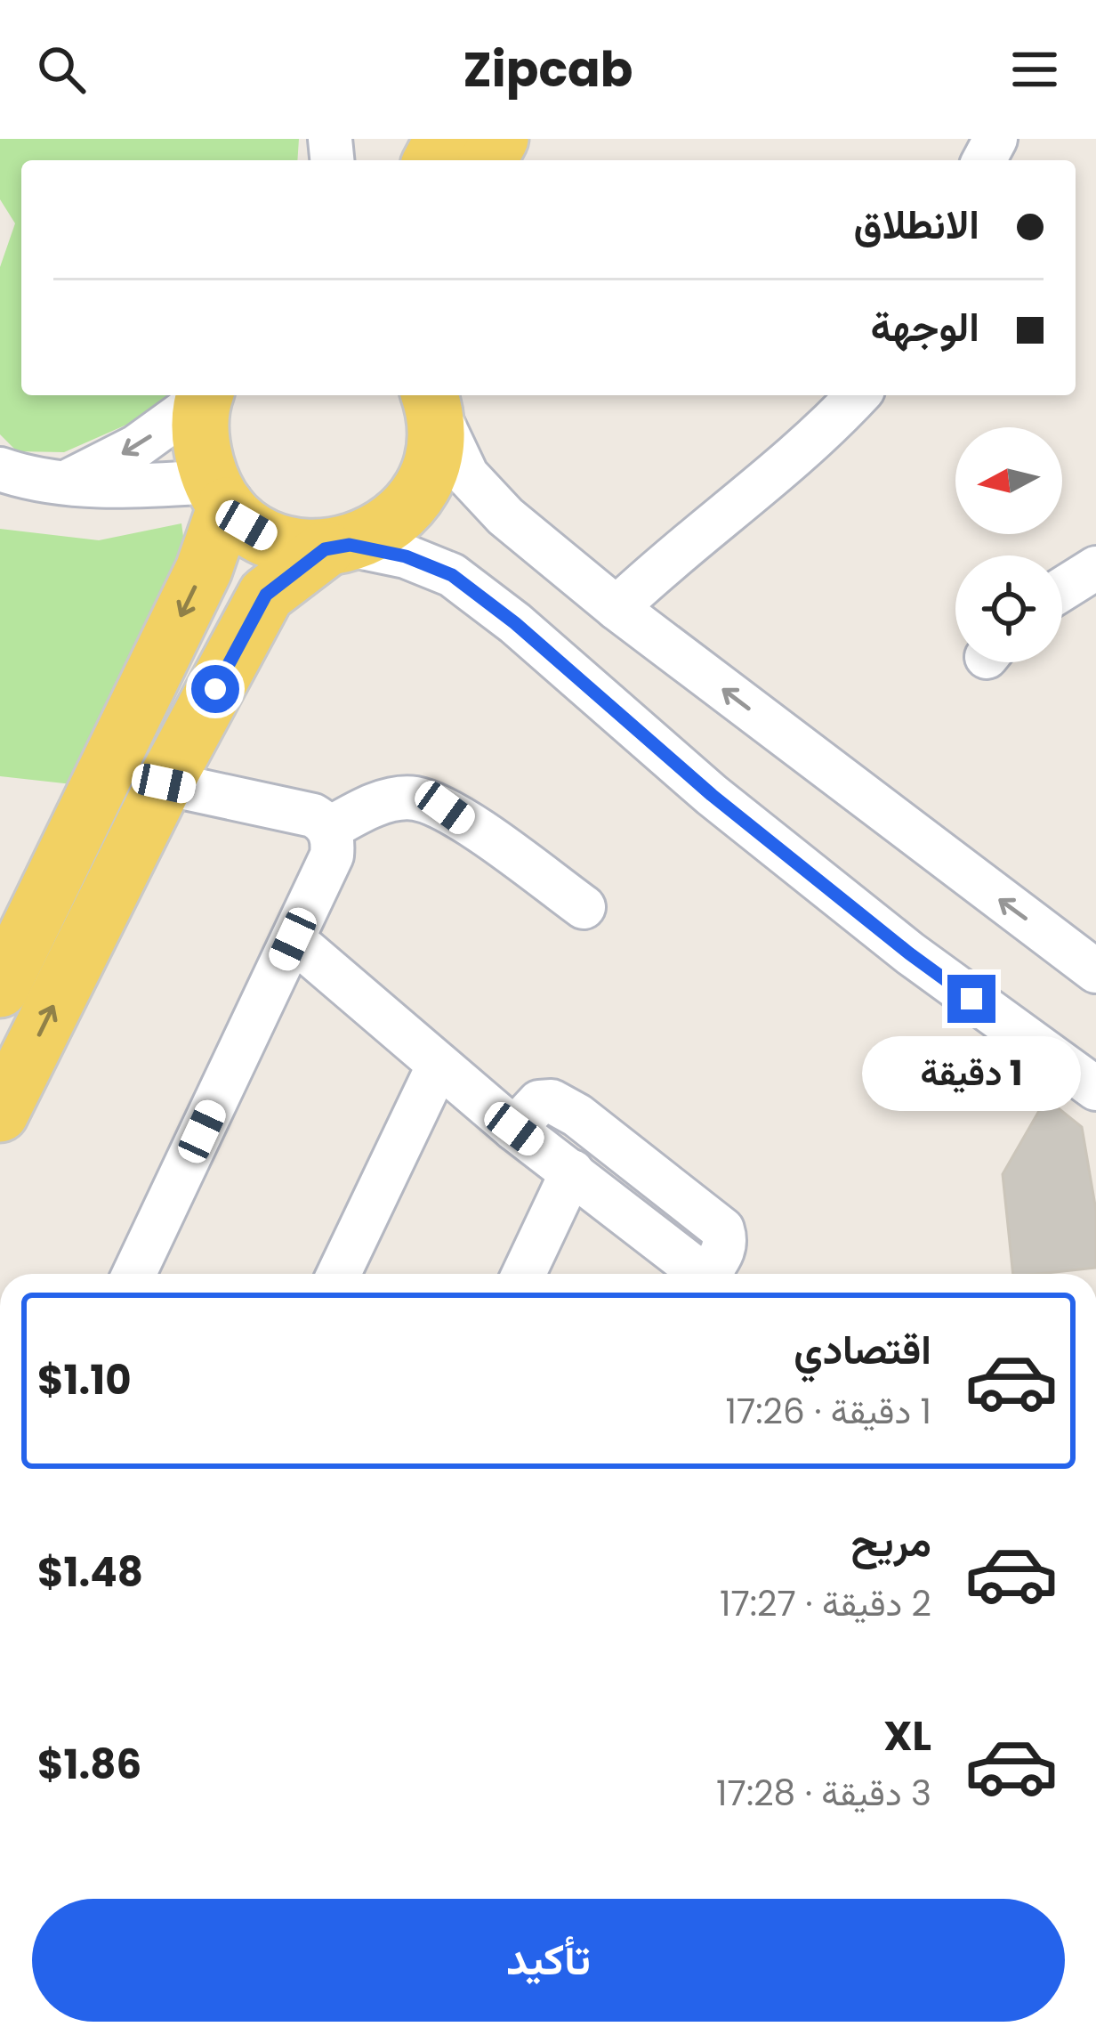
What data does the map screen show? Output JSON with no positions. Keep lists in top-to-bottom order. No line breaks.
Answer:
{"north":"left","page":{"header":"Zipcab","banner":["الانطلاق","الوجهة"],"bubble":"1 دقيقة","list":[{"name":"اقتصادي","note":"1 دقيقة · 17:26","value":"$1.10"},{"name":"مريح","note":"2 دقيقة · 17:27","value":"$1.48"},{"name":"XL","note":"3 دقيقة · 17:28","value":"$1.86"}],"buttons":"تأكيد"}}
